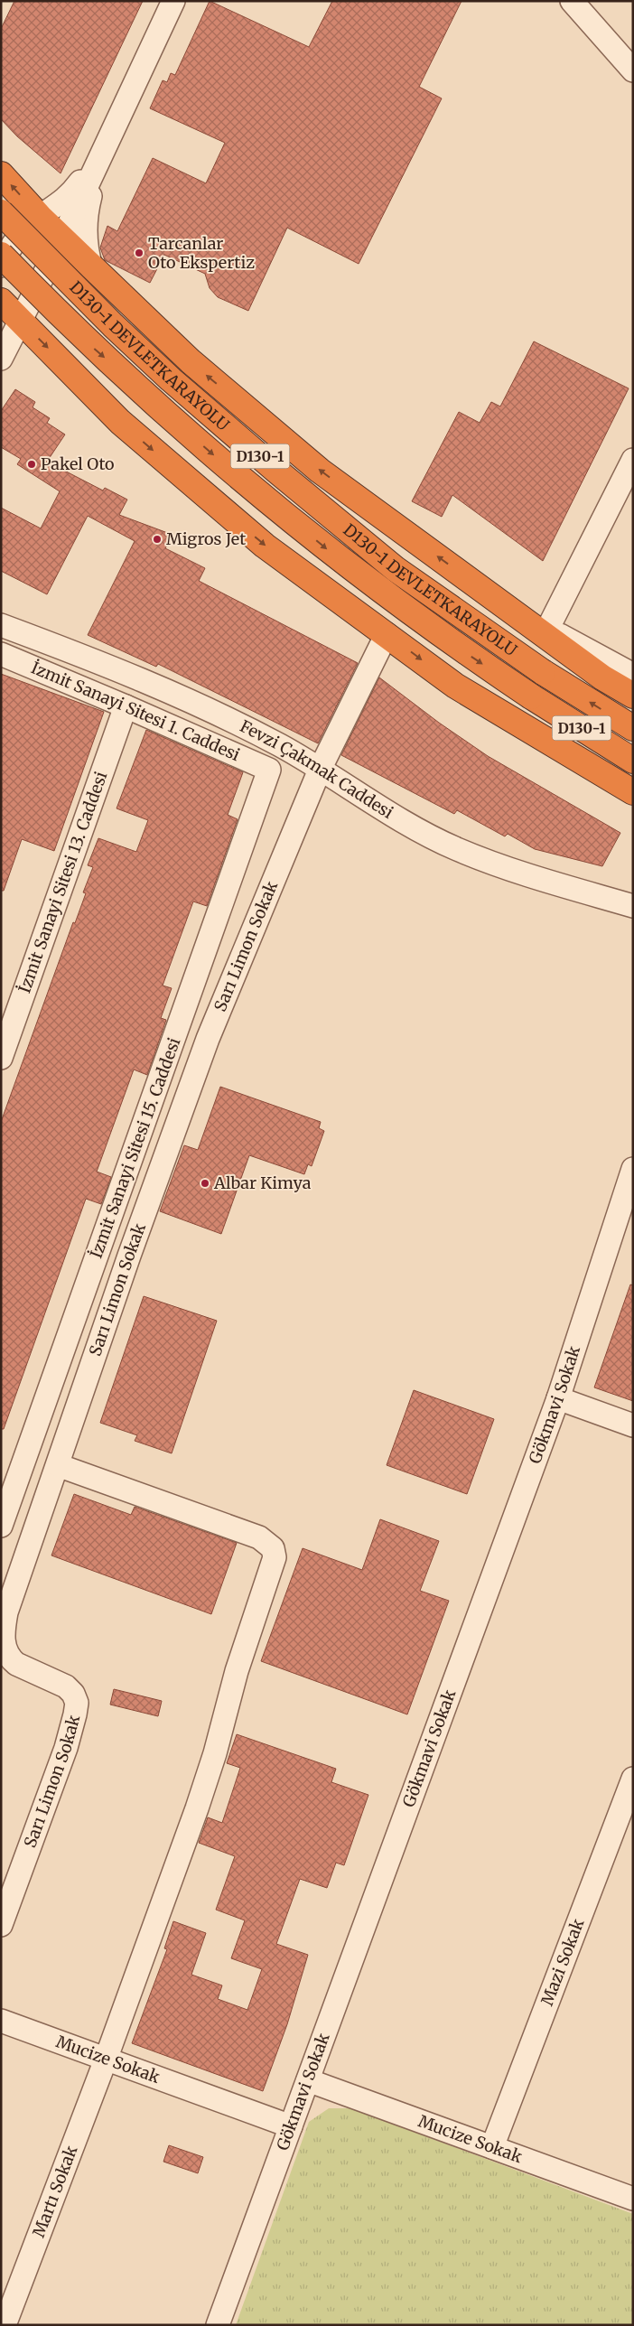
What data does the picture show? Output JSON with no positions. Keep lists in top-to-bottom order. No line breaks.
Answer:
{"streets":{"highway":["D130-1 DEVLETKARAYOLU","D130-1"],"street":["İzmit Sanayi Sitesi 1. Caddesi","Fevzi Çakmak Caddesi","İzmit Sanayi Sitesi 13. Caddesi","Sarı Limon Sokak","İzmit Sanayi Sitesi 15. Caddesi","Gökmavi Sokak","Mazi Sokak","Mucize Sokak","Martı Sokak"]},"crossings":[["İzmit Sanayi Sitesi 1. Caddesi","İzmit Sanayi Sitesi 13. Caddesi"],["İzmit Sanayi Sitesi 1. Caddesi","İzmit Sanayi Sitesi 15. Caddesi"],["Fevzi Çakmak Caddesi","Sarı Limon Sokak"],["Sarı Limon Sokak","Martı Sokak"],["Gökmavi Sokak","Mucize Sokak"],["Mazi Sokak","Mucize Sokak"],["Mucize Sokak","Martı Sokak"]],"places":["Tarcanlar Oto Ekspertiz","Pakel Oto","Migros Jet","Albar Kimya"]}
